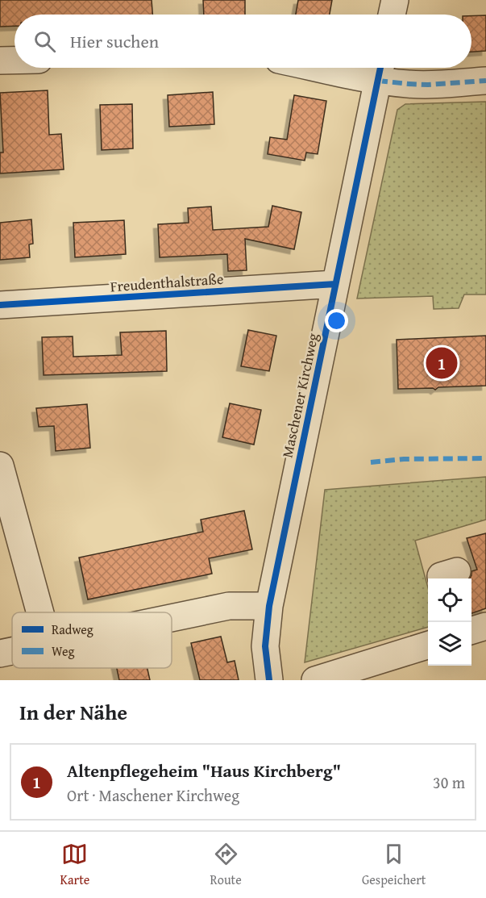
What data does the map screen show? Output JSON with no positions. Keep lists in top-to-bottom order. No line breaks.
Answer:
{"streets":{"street":["Freudenthalstraße","Maschener Kirchweg"]},"crossings":[["Freudenthalstraße","Maschener Kirchweg"]],"legend":["Radweg","Weg"],"page":{"search":"Hier suchen","pins":"1","heading":"In der Nähe","list":[{"mark":"1","name":"Altenpflegeheim \"Haus Kirchberg\"","note":"Ort · Maschener Kirchweg","value":"30 m"}],"nav":["Karte","Route","Gespeichert"]}}
